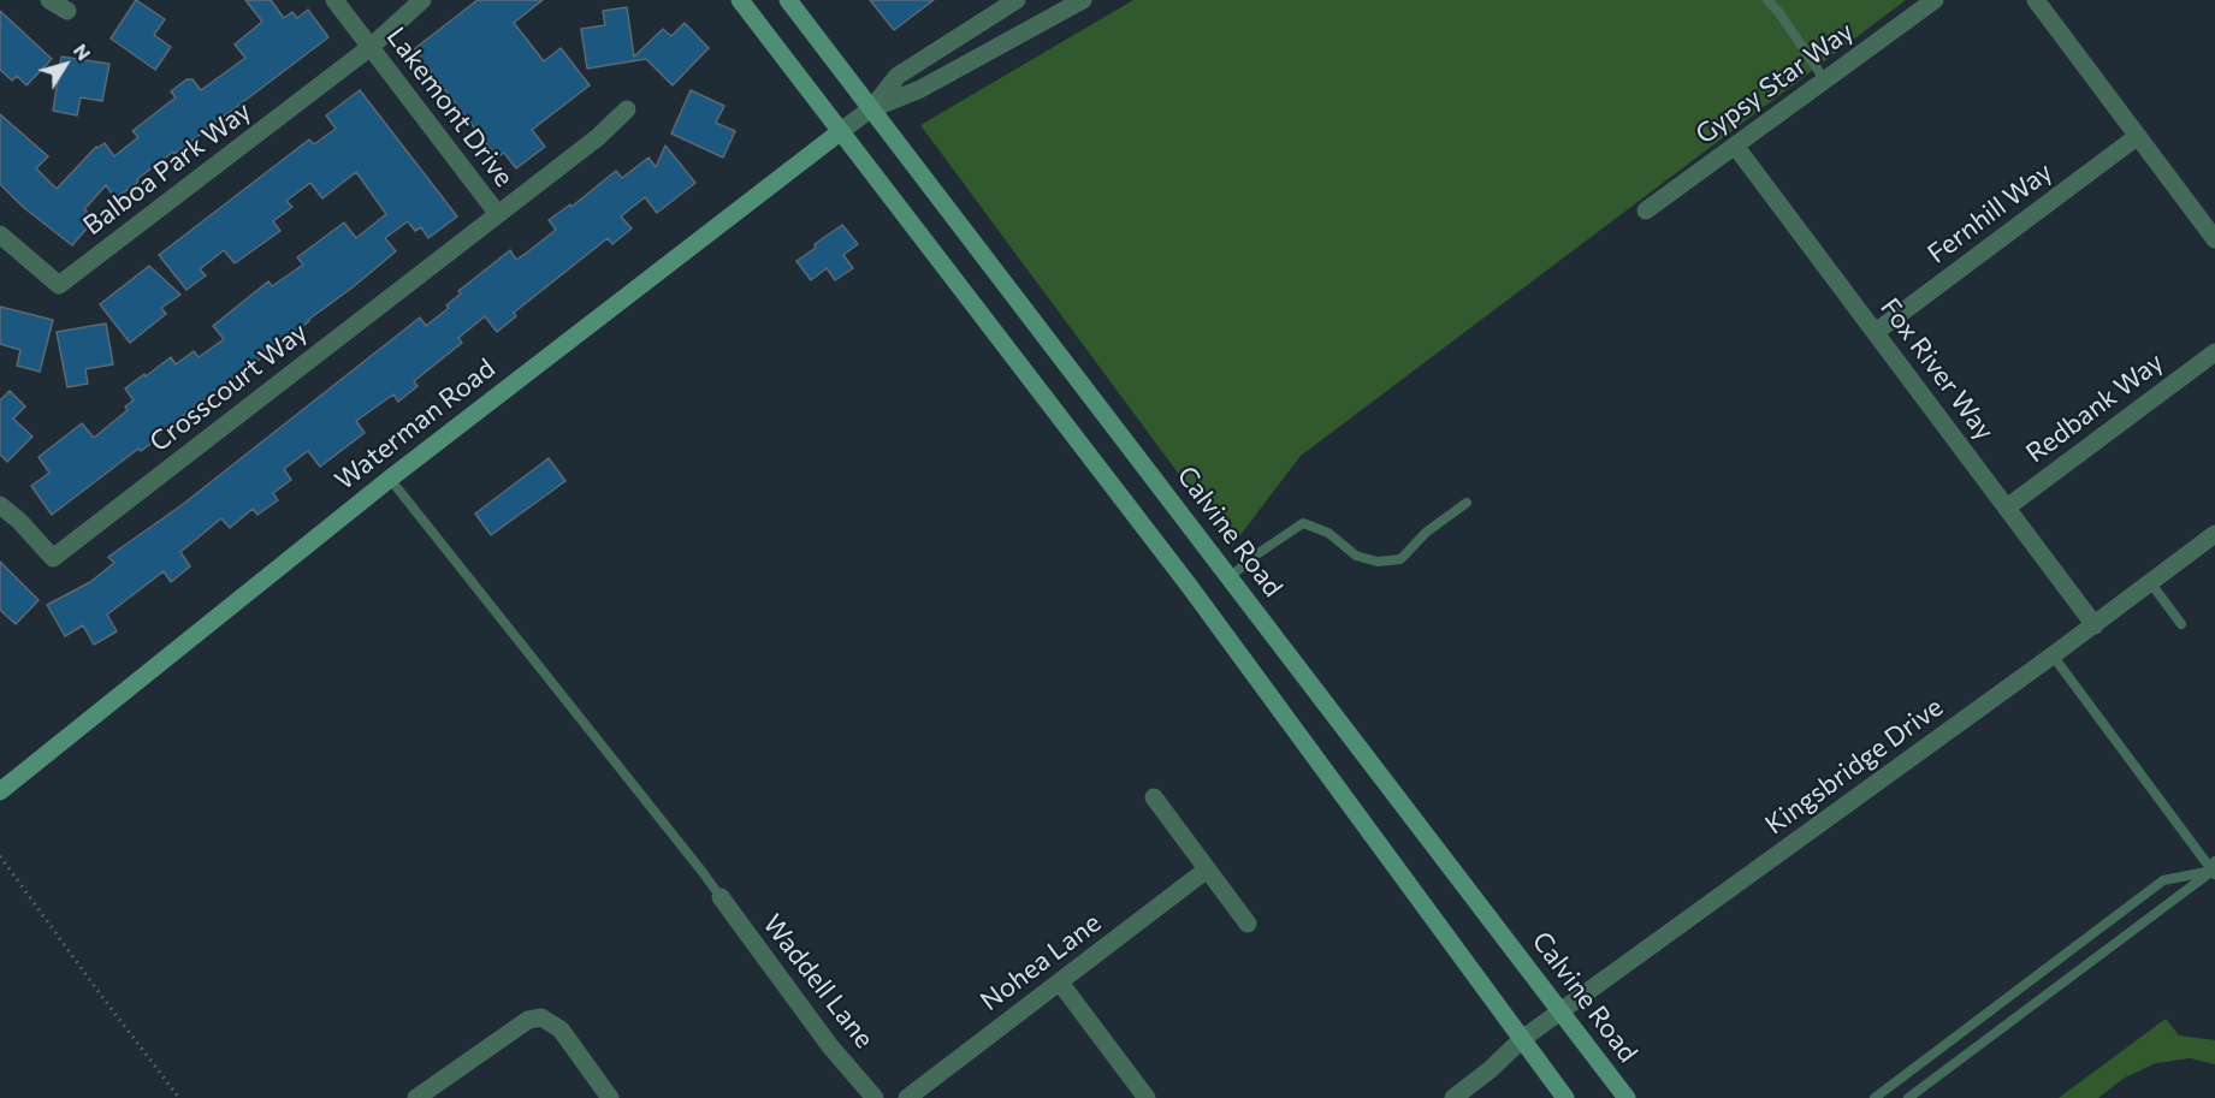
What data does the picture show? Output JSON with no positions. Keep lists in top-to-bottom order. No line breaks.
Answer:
{"streets":{"main road":["Waterman Road","Calvine Road"],"street":["Gypsy Star Way","Lakemont Drive","Balboa Park Way","Fernhill Way","Fox River Way","Crosscourt Way","Redbank Way","Kingsbridge Drive","Nohea Lane","Waddell Lane"]},"crossings":[["Gypsy Star Way","Fox River Way"],["Lakemont Drive","Balboa Park Way"],["Lakemont Drive","Crosscourt Way"],["Fernhill Way","Fox River Way"],["Fox River Way","Redbank Way"],["Fox River Way","Kingsbridge Drive"],["Waterman Road","Calvine Road"],["Calvine Road","Kingsbridge Drive"]],"north":"top right"}
